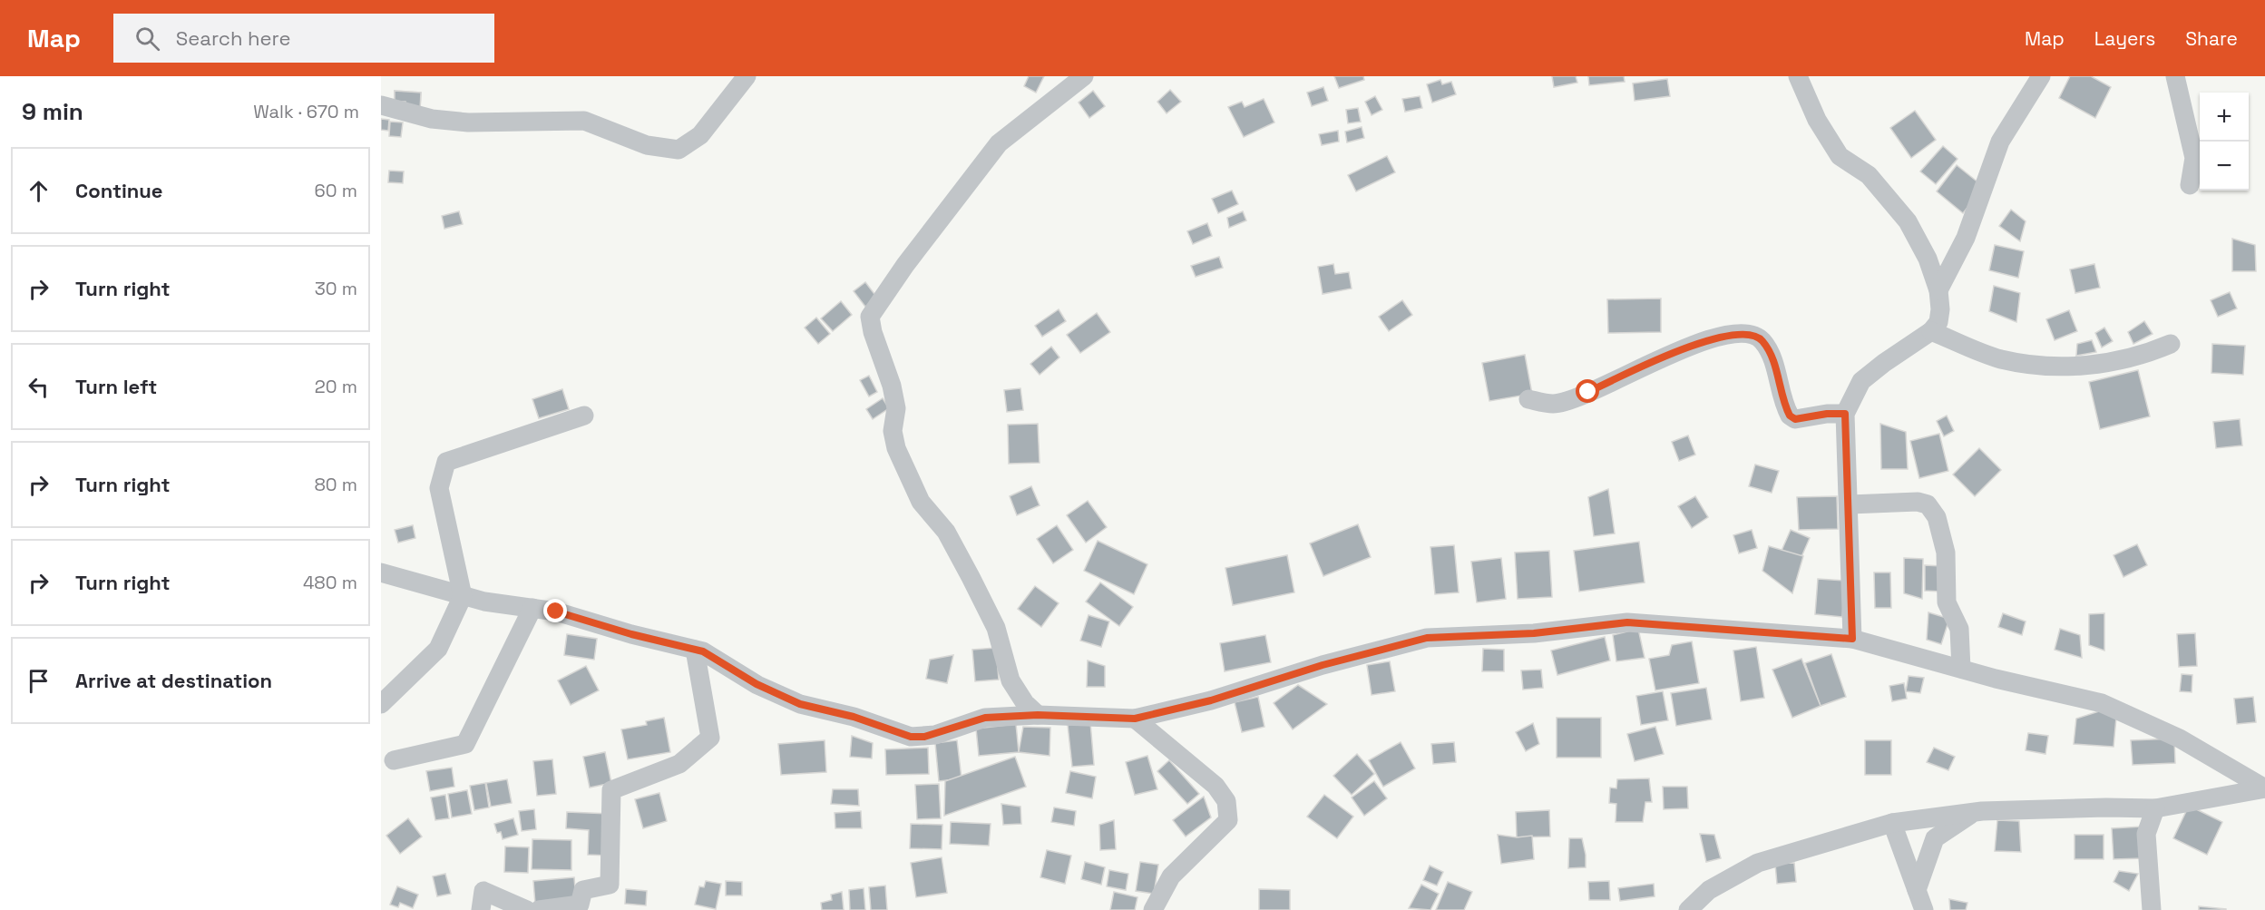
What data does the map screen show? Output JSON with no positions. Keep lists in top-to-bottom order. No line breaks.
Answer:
{"page":{"header":"Map","search":"Search here","nav":["Map","Layers","Share"],"heading":["9 min","Walk · 670 m"],"map_buttons":["+","−"],"list":[["Continue","60 m"],["Turn right","30 m"],["Turn left","20 m"],["Turn right","80 m"],["Turn right","480 m"],"Arrive at destination"]}}
